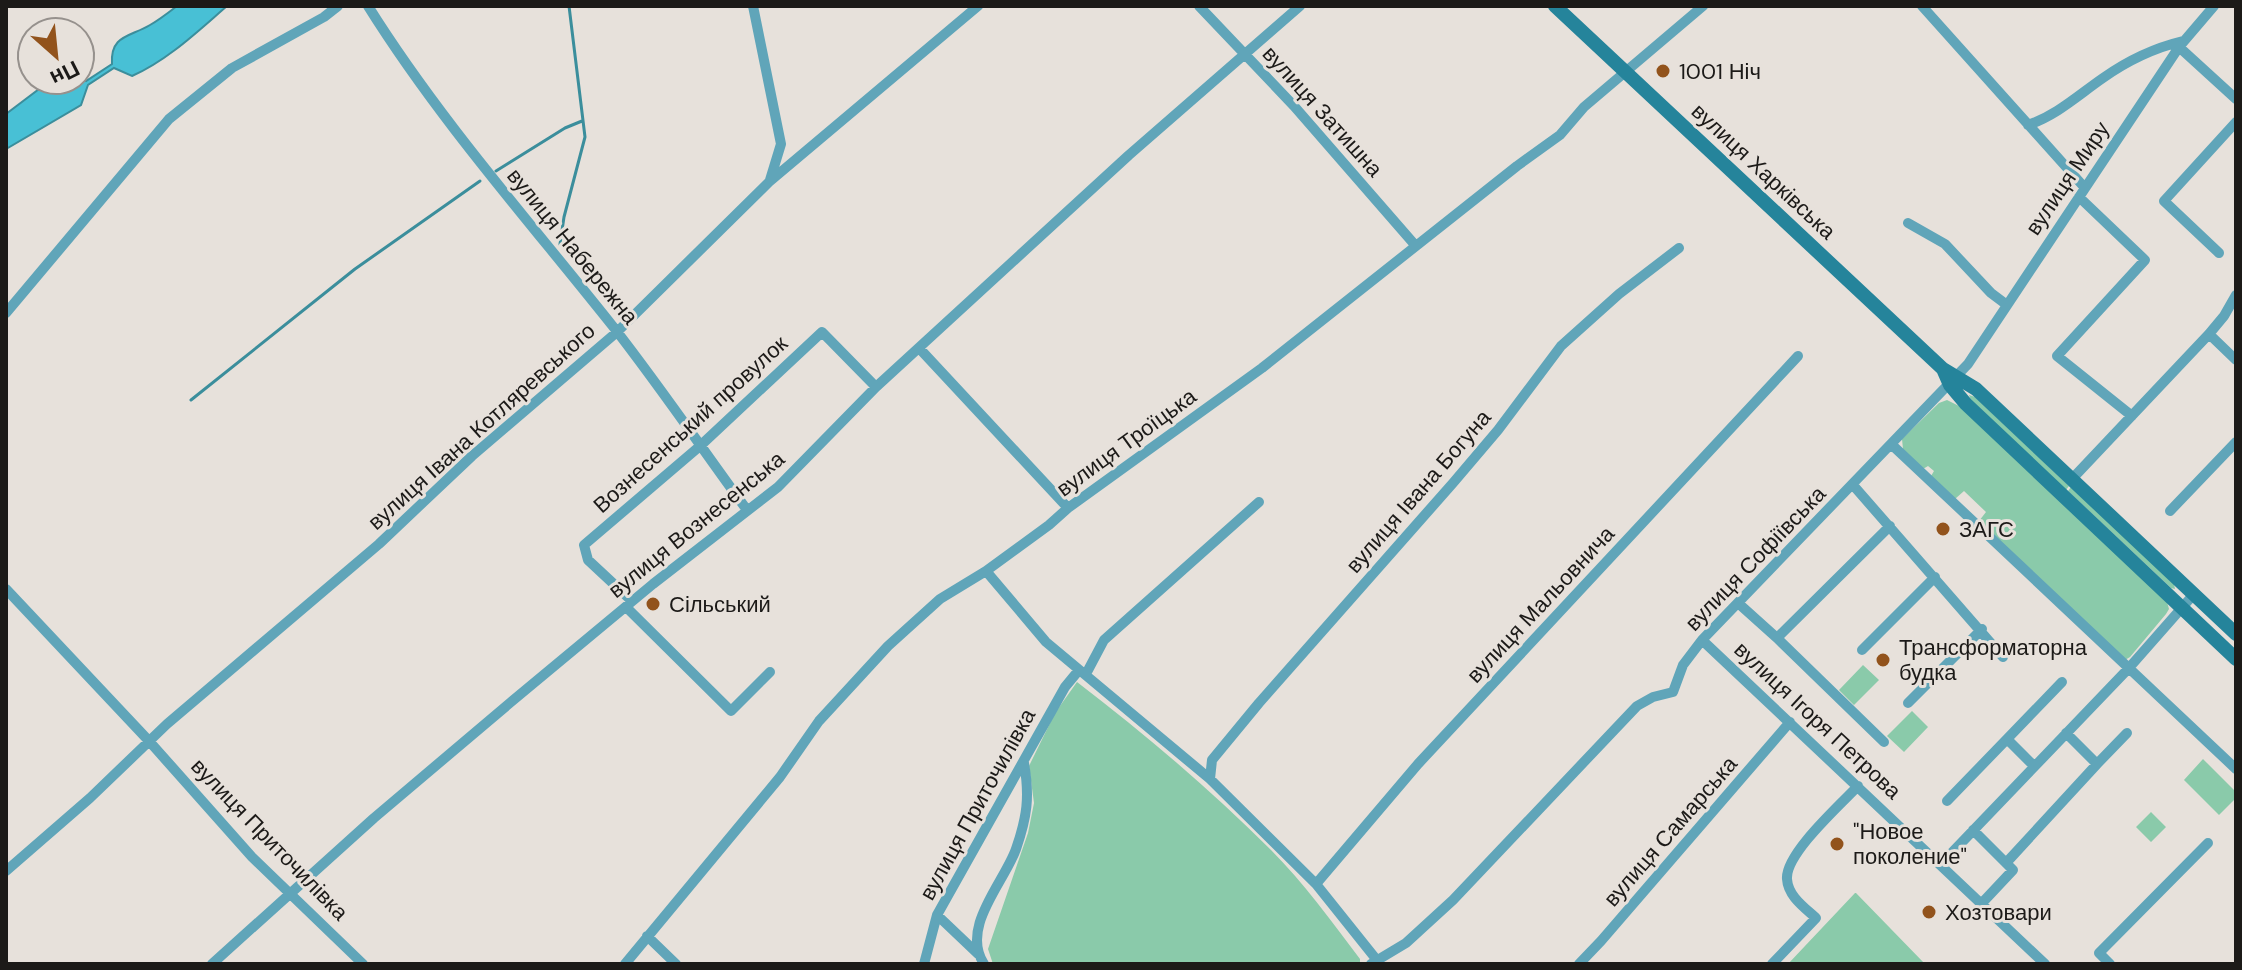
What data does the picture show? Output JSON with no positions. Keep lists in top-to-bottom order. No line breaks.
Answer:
{"streets":{"street":["вулиця Затишна","вулиця Харківська","вулиця Миру","вулиця Набережна","Вознесенський провулок","вулиця Івана Котляревського","вулиця Троїцька","вулиця Івана Богуна","вулиця Вознесенська","вулиця Софіївська","вулиця Мальовнича","вулиця Ігоря Петрова","вулиця Приточилівка","вулиця Самарська"]},"crossings":[["вулиця Затишна","вулиця Троїцька"],["вулиця Затишна","вулиця Вознесенська"],["вулиця Харківська","вулиця Миру"],["вулиця Харківська","вулиця Троїцька"],["вулиця Харківська","вулиця Софіївська"],["вулиця Миру","вулиця Софіївська"],["вулиця Набережна","Вознесенський провулок"],["вулиця Набережна","вулиця Івана Котляревського"],["вулиця Набережна","вулиця Вознесенська"],["Вознесенський провулок","вулиця Вознесенська"],["вулиця Івана Котляревського","вулиця Приточилівка"],["вулиця Вознесенська","вулиця Приточилівка"],["вулиця Софіївська","вулиця Ігоря Петрова"],["вулиця Ігоря Петрова","вулиця Самарська"]],"places":["1001 Ніч","ЗАГС","Сільський","Трансформаторна будка","\"Новое поколение\"","Хозтовари"],"north":"bottom right"}
